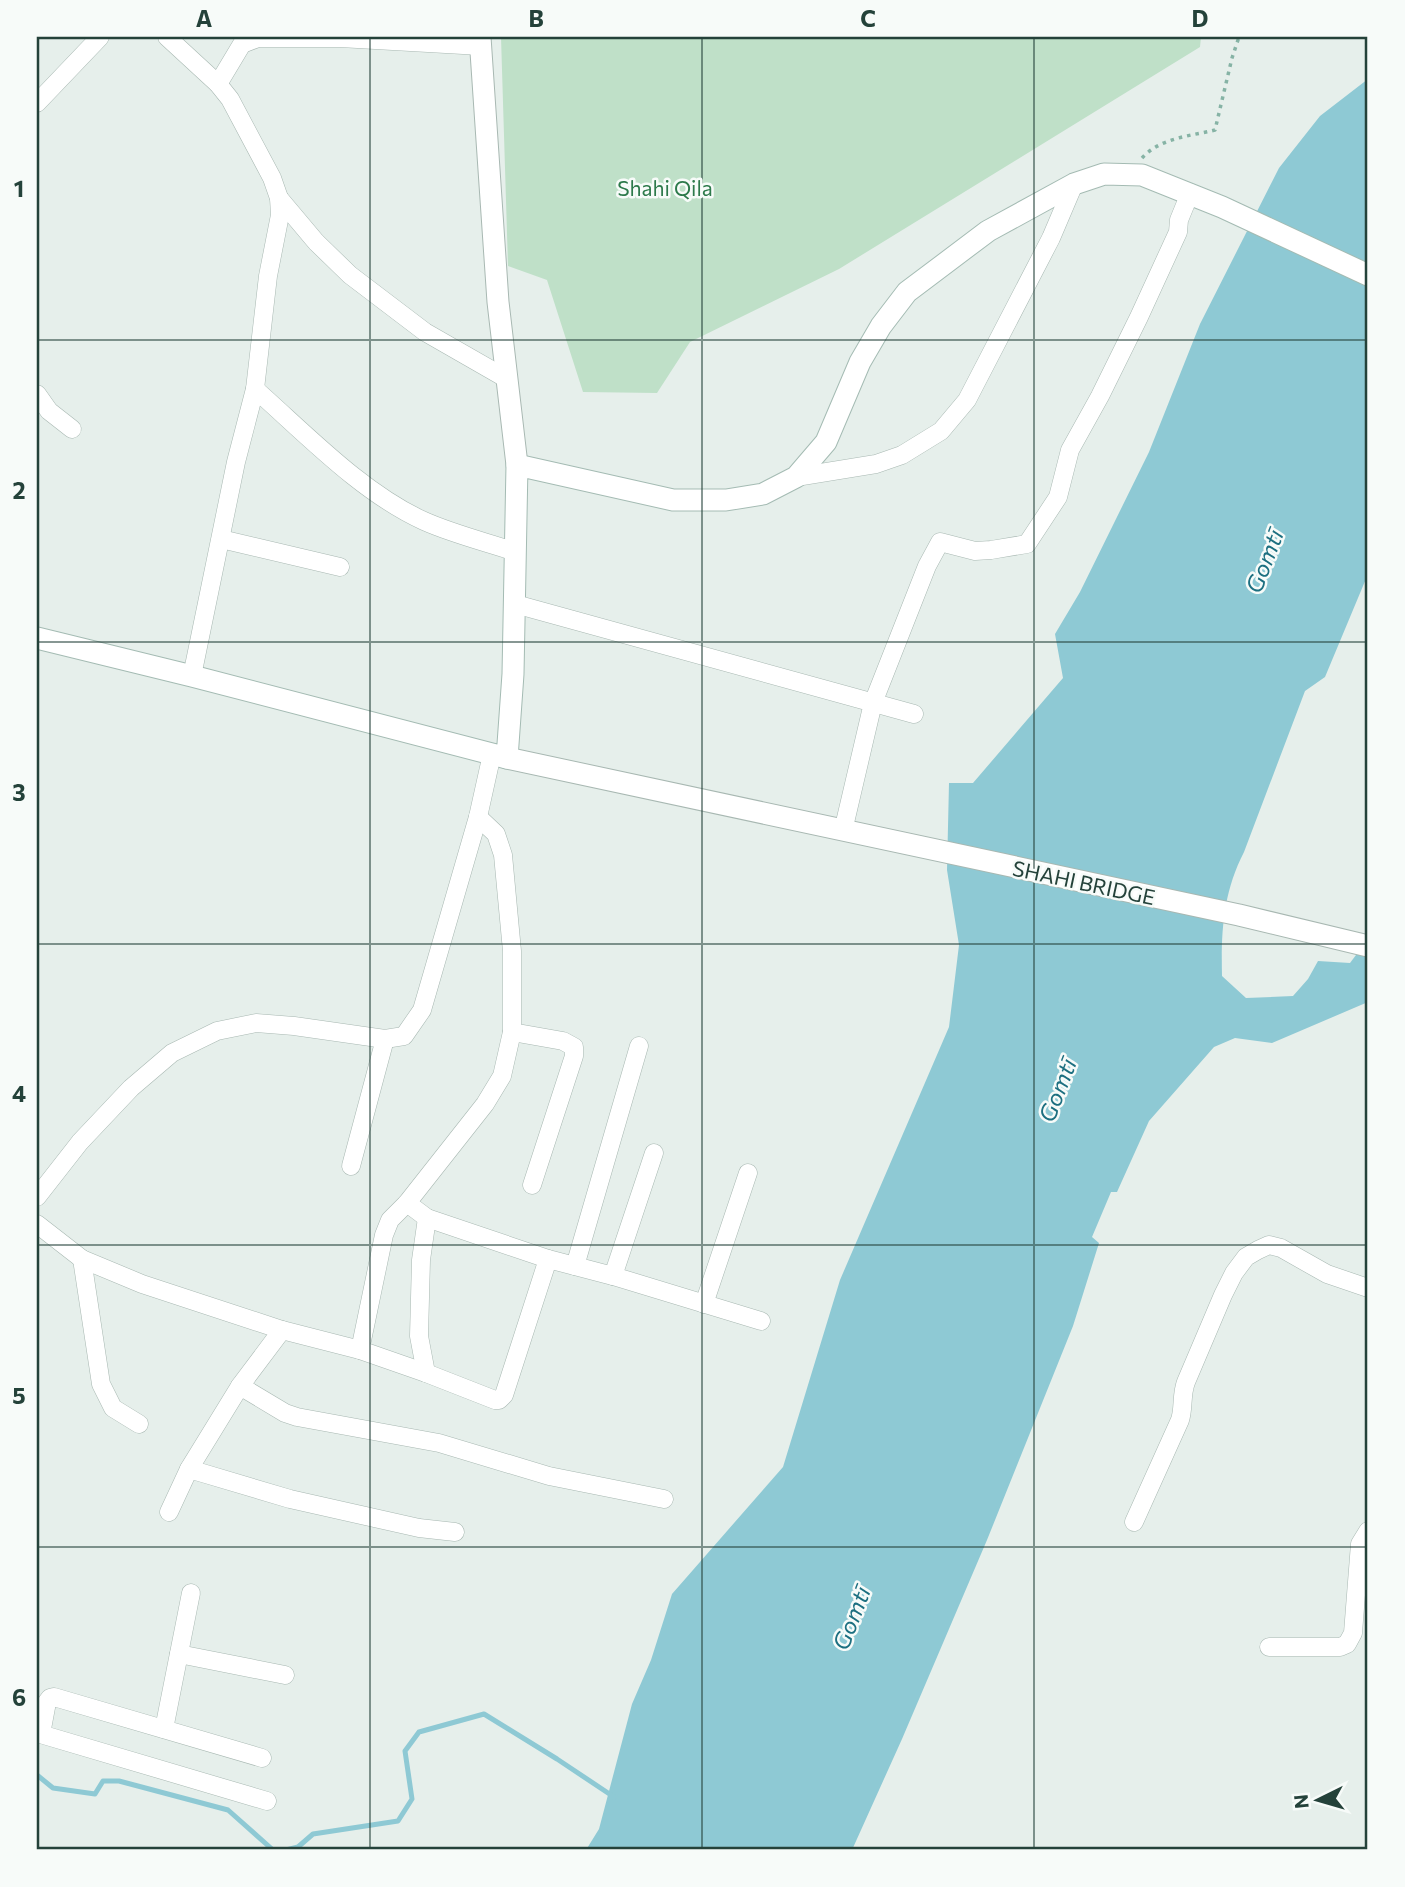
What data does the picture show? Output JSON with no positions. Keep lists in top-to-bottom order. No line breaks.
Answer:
{"streets":{"main road":["SHAHI BRIDGE"]},"water":["Gomtī"],"parks":["Shahi Qila"],"north":"left","grid":{"columns":["A","B","C","D"],"rows":["1","2","3","4","5","6"]}}
